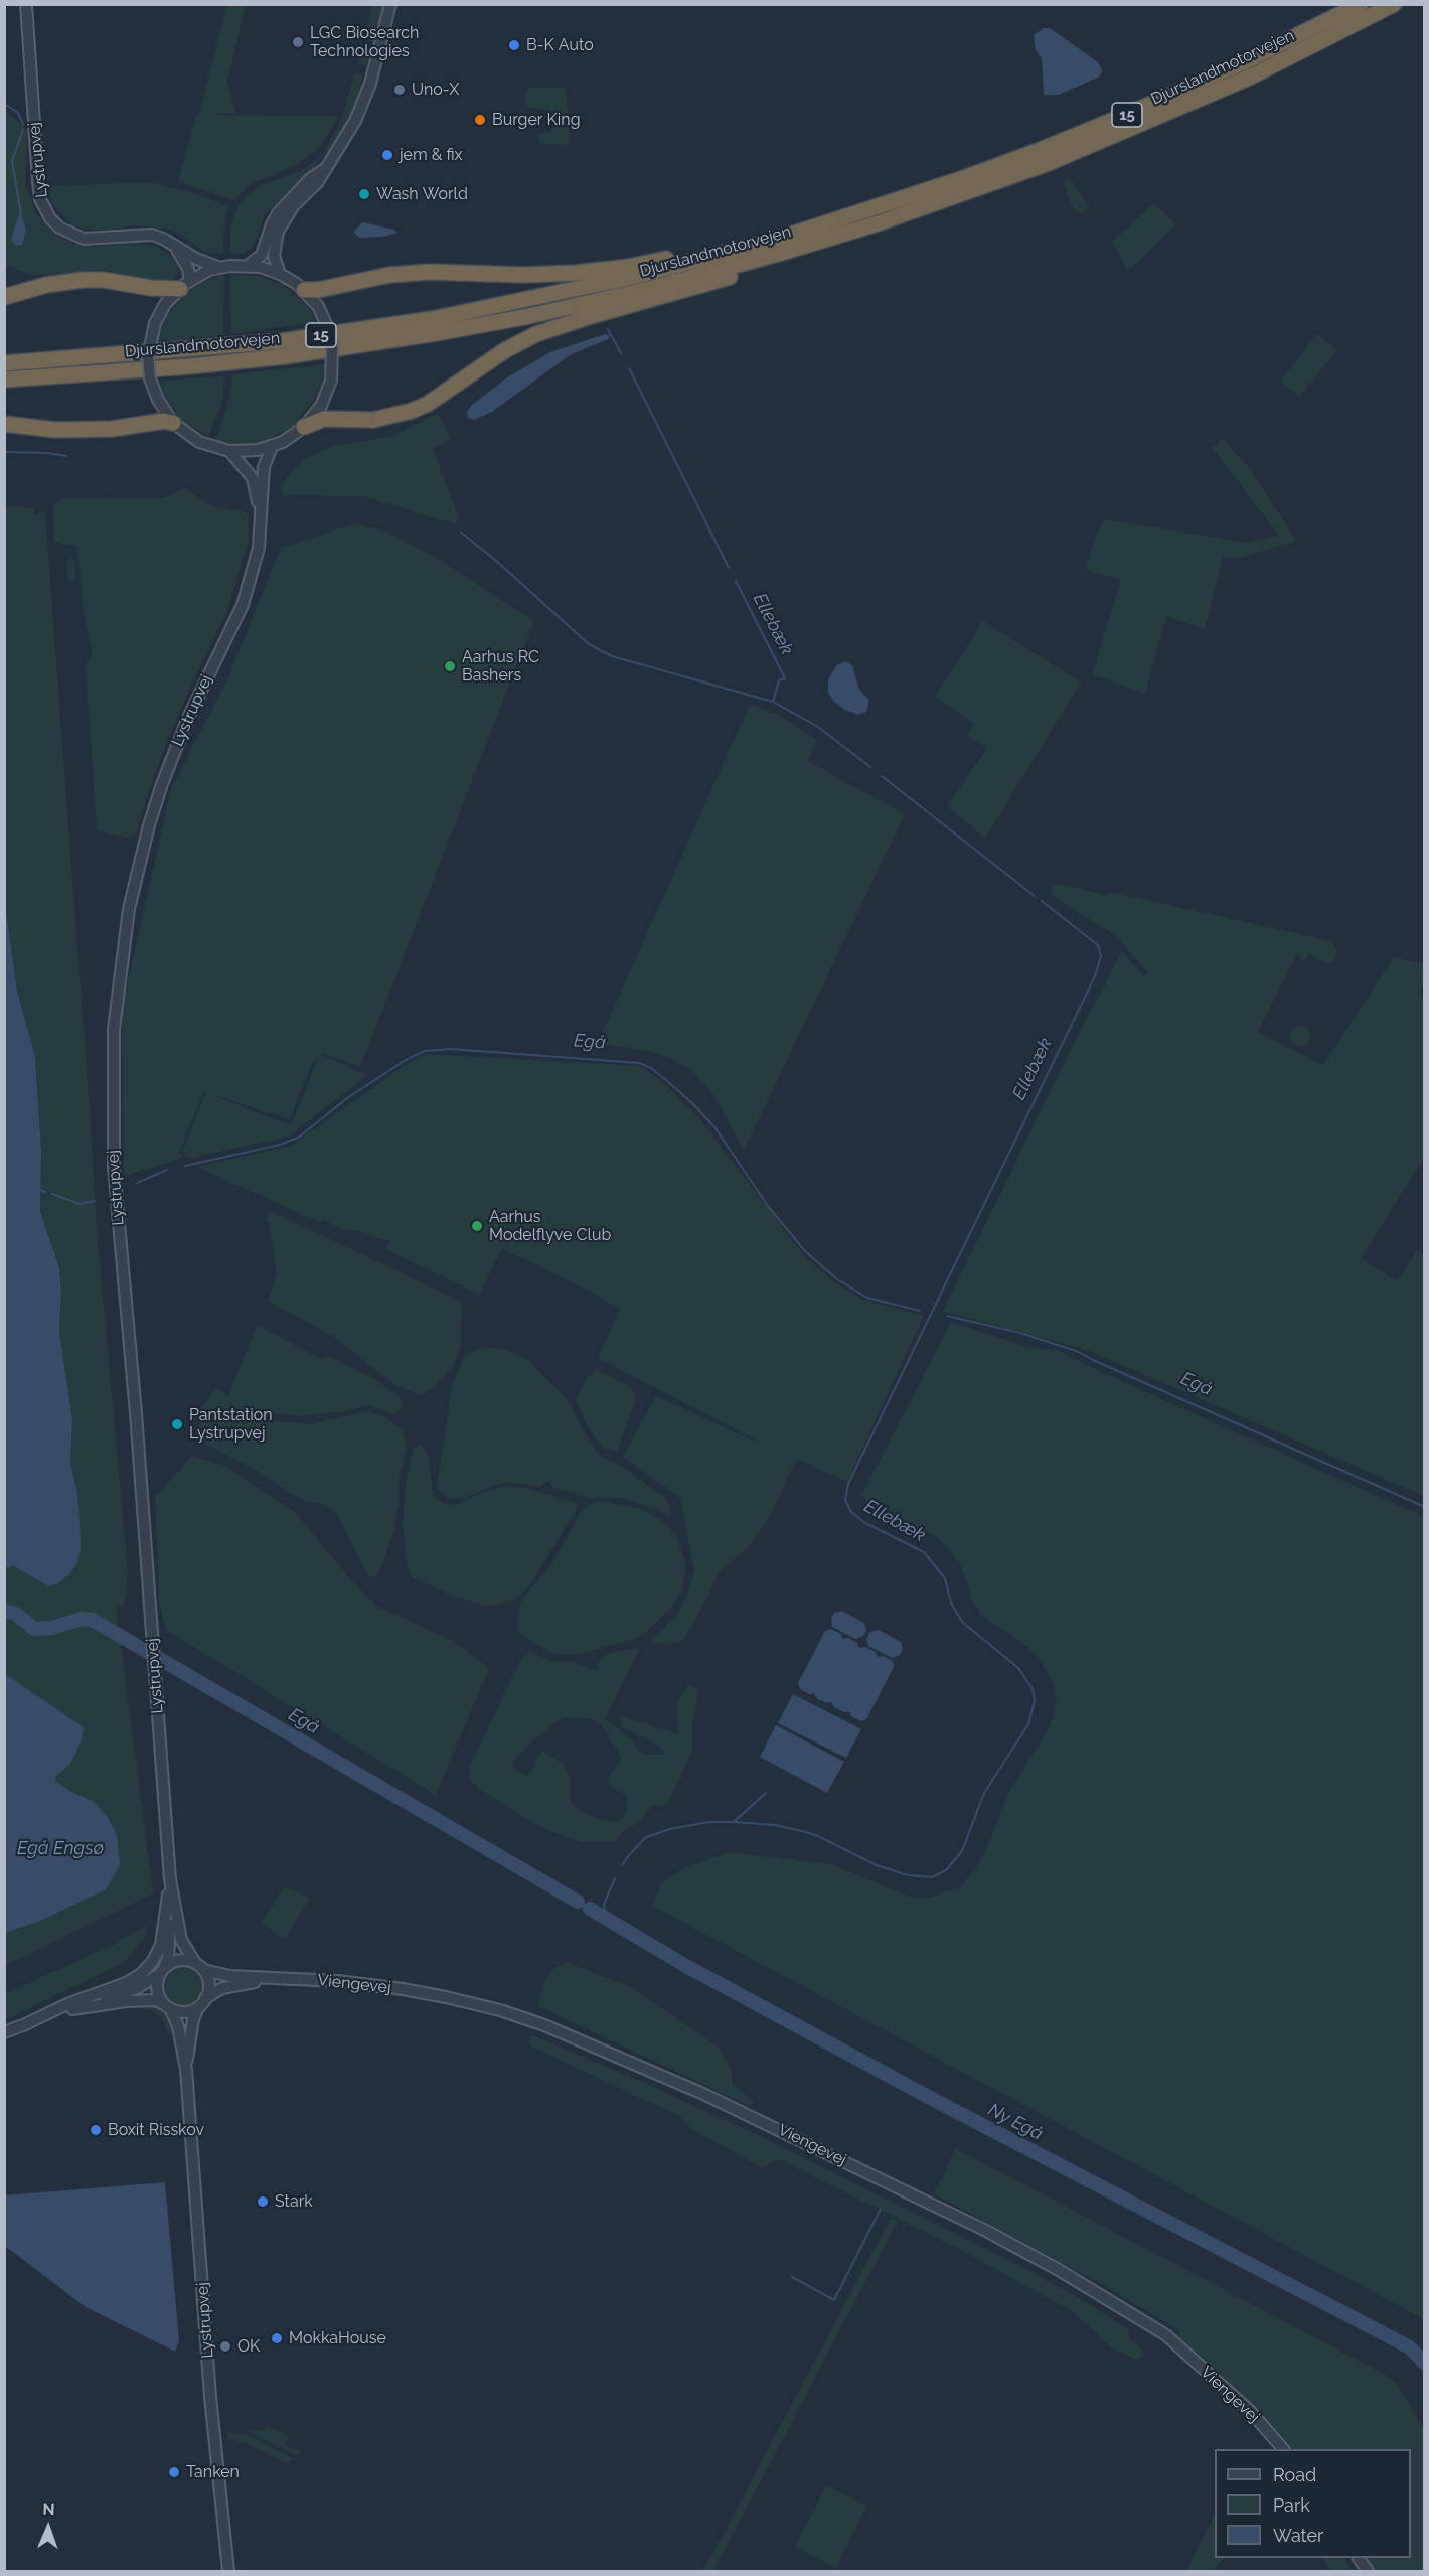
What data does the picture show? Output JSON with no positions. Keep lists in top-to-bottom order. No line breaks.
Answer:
{"streets":{"highway":["Djurslandmotorvejen","15"],"street":["Lystrupvej","Viengevej"]},"crossings":[["Lystrupvej","Viengevej"]],"water":["Ellebæk","Egå","Egå Engsø","Ny Egå"],"places":["LGC Biosearch Technologies","B-K Auto","Uno-X","Burger King","jem & fix","Wash World","Aarhus RC Bashers","Aarhus Modelflyve Club","Pantstation Lystrupvej","Boxit Risskov","Stark","MokkaHouse","OK","Tanken"],"legend":["Road","Park","Water"],"north":"top"}
